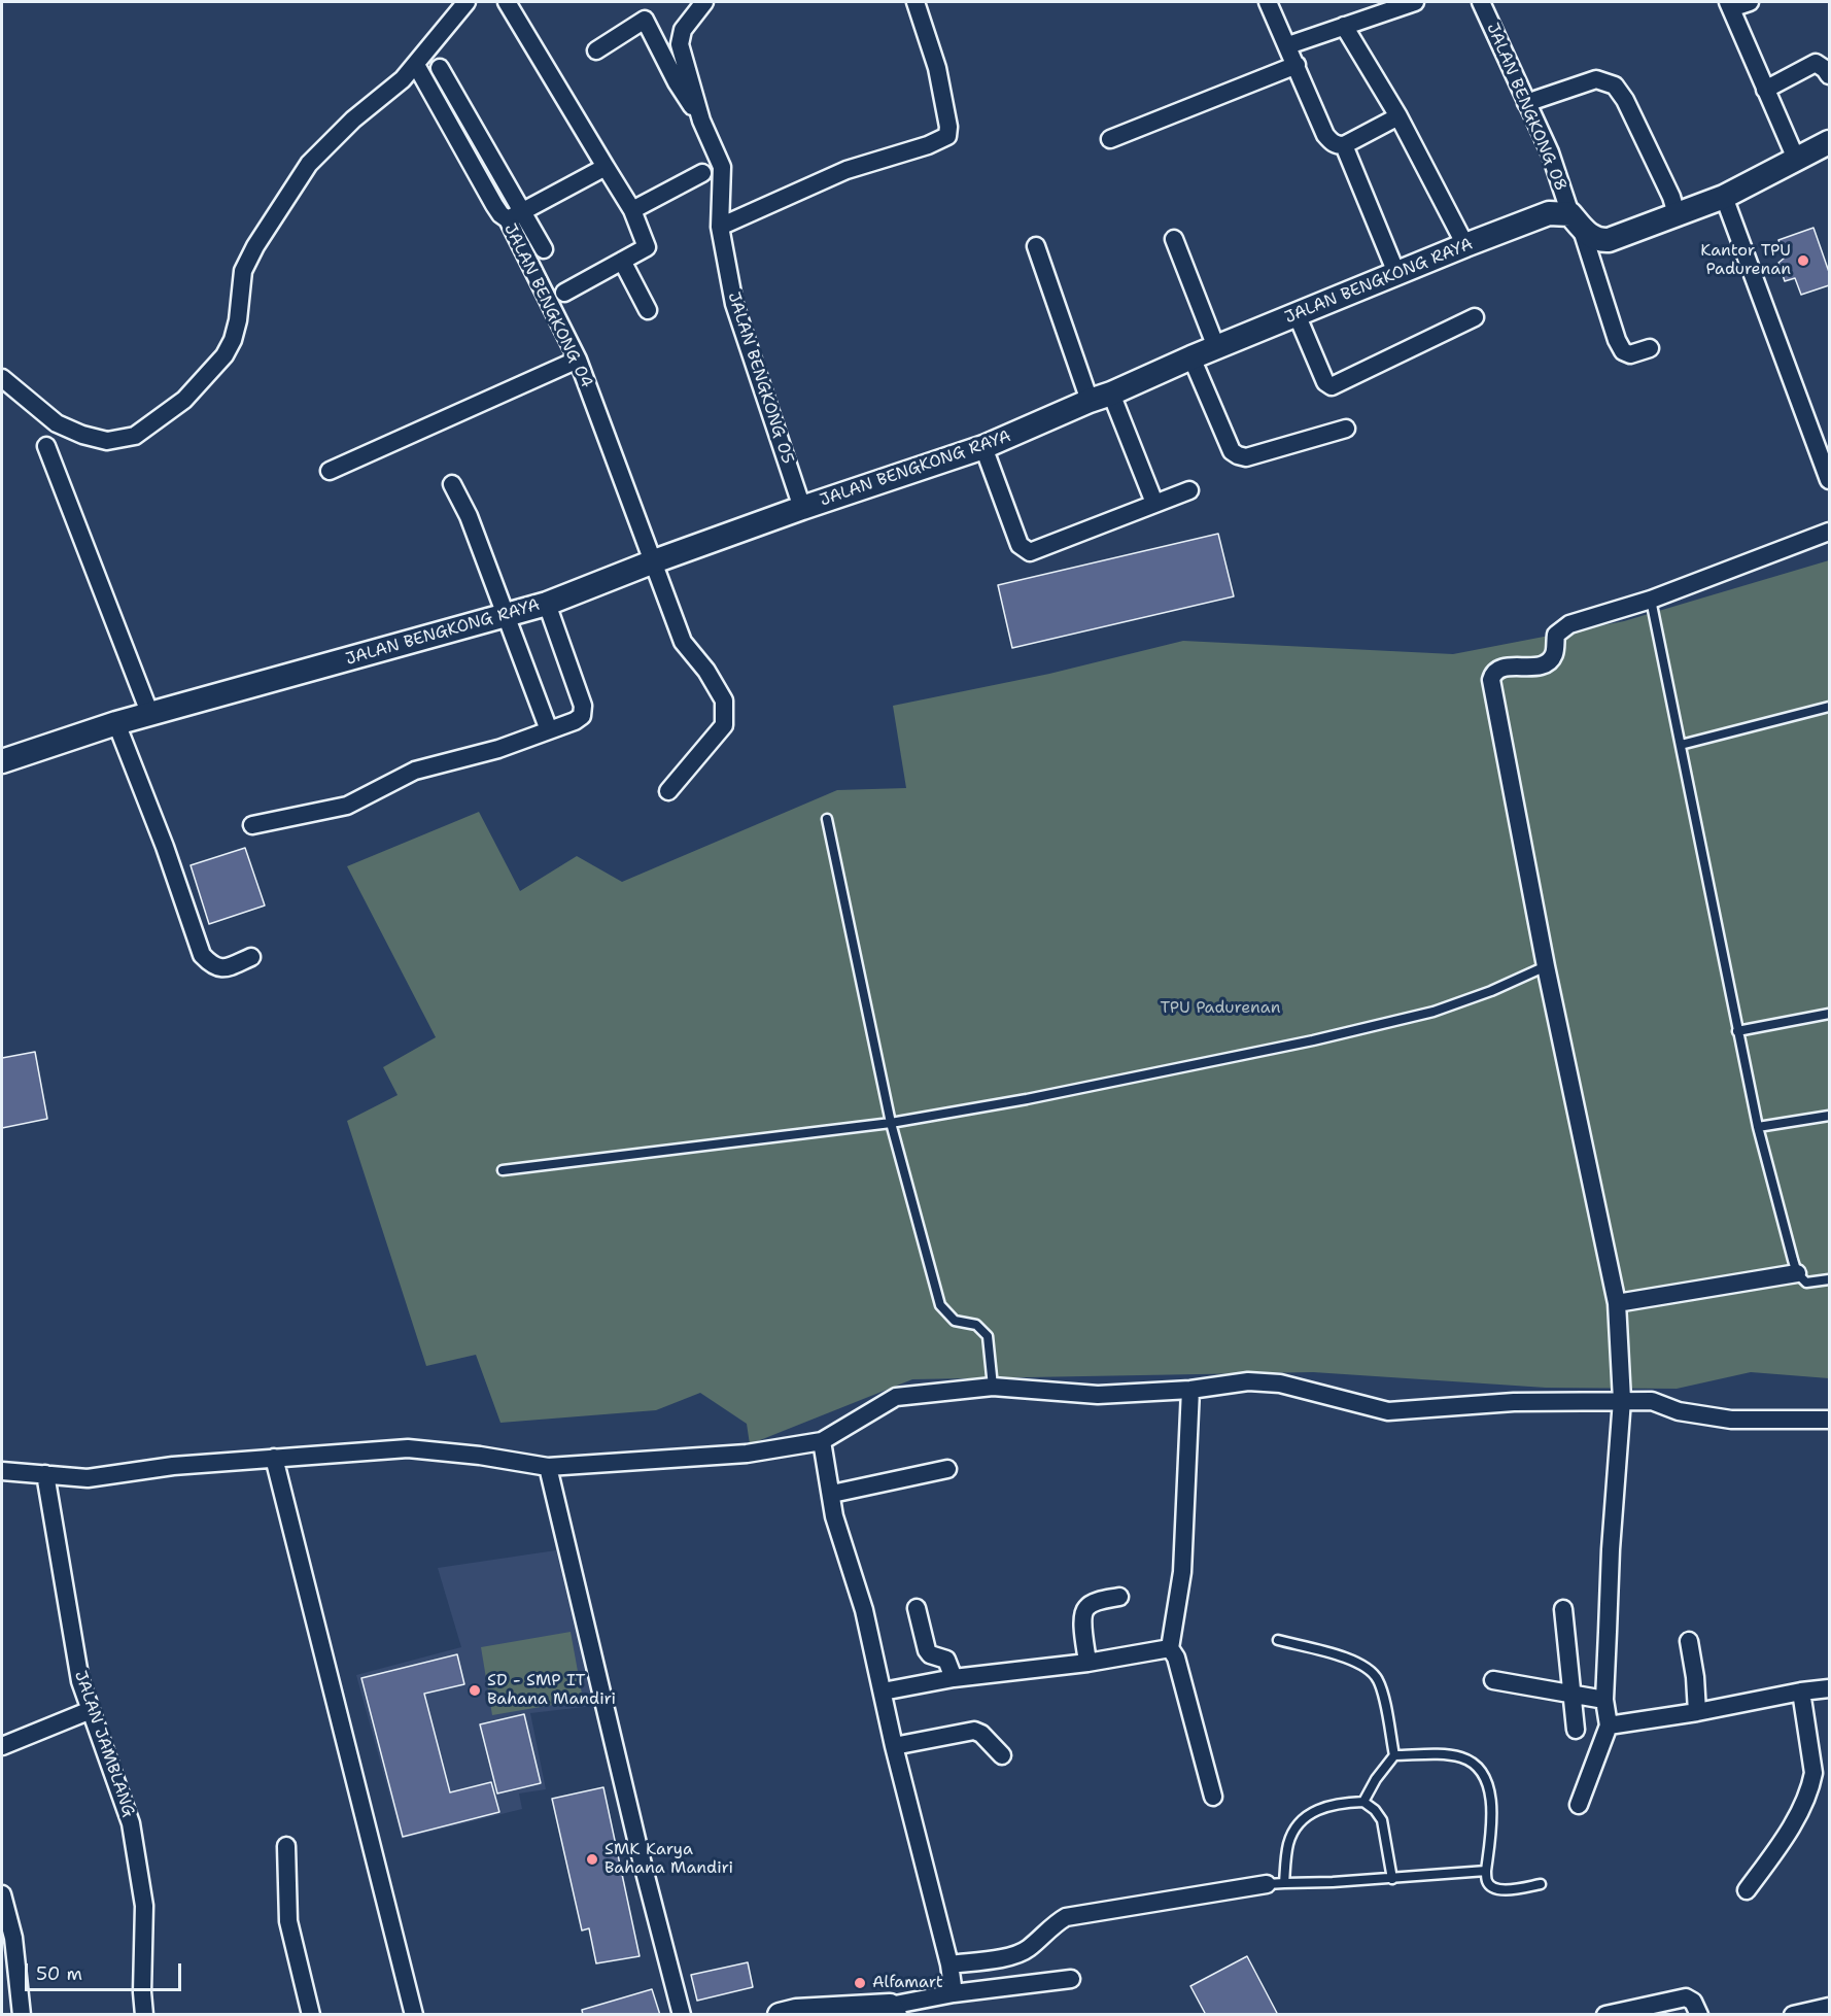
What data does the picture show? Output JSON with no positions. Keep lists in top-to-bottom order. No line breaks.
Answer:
{"streets":{"street":["JALAN BENGKONG 08","JALAN BENGKONG RAYA","JALAN BENGKONG 04","JALAN BENGKONG 05","JALAN JAMBLANG"]},"crossings":[["JALAN BENGKONG 08","JALAN BENGKONG RAYA"],["JALAN BENGKONG RAYA","JALAN BENGKONG 04"],["JALAN BENGKONG RAYA","JALAN BENGKONG 05"]],"parks":["TPU Padurenan"],"places":["Kantor TPU Padurenan","SD - SMP IT Bahana Mandiri","SMK Karya Bahana Mandiri","Alfamart"],"scale_bar":"50 m"}
